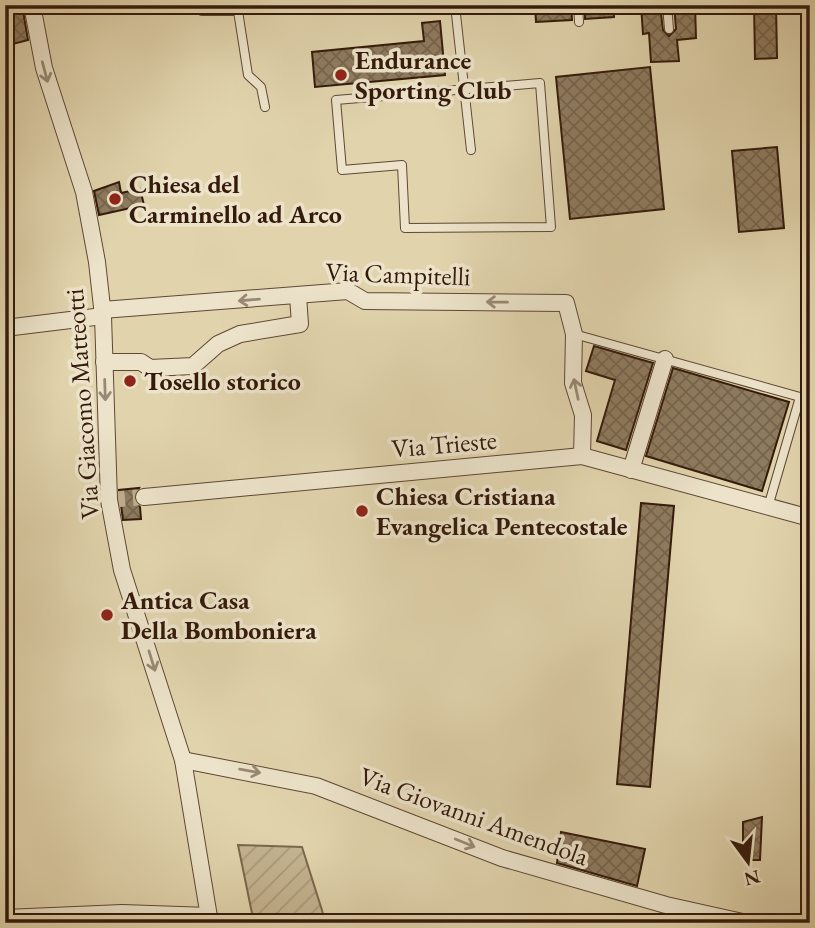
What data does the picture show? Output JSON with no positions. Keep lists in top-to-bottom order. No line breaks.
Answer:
{"streets":{"street":["Via Campitelli","Via Giacomo Matteotti","Via Trieste","Via Giovanni Amendola"]},"crossings":[["Via Campitelli","Via Giacomo Matteotti"],["Via Giacomo Matteotti","Via Giovanni Amendola"]],"one_way":["Via Campitelli","Via Giacomo Matteotti","Via Giovanni Amendola"],"places":["Endurance Sporting Club","Chiesa del Carminello ad Arco","Tosello storico","Chiesa Cristiana Evangelica Pentecostale","Antica Casa Della Bomboniera"],"north":"bottom"}
